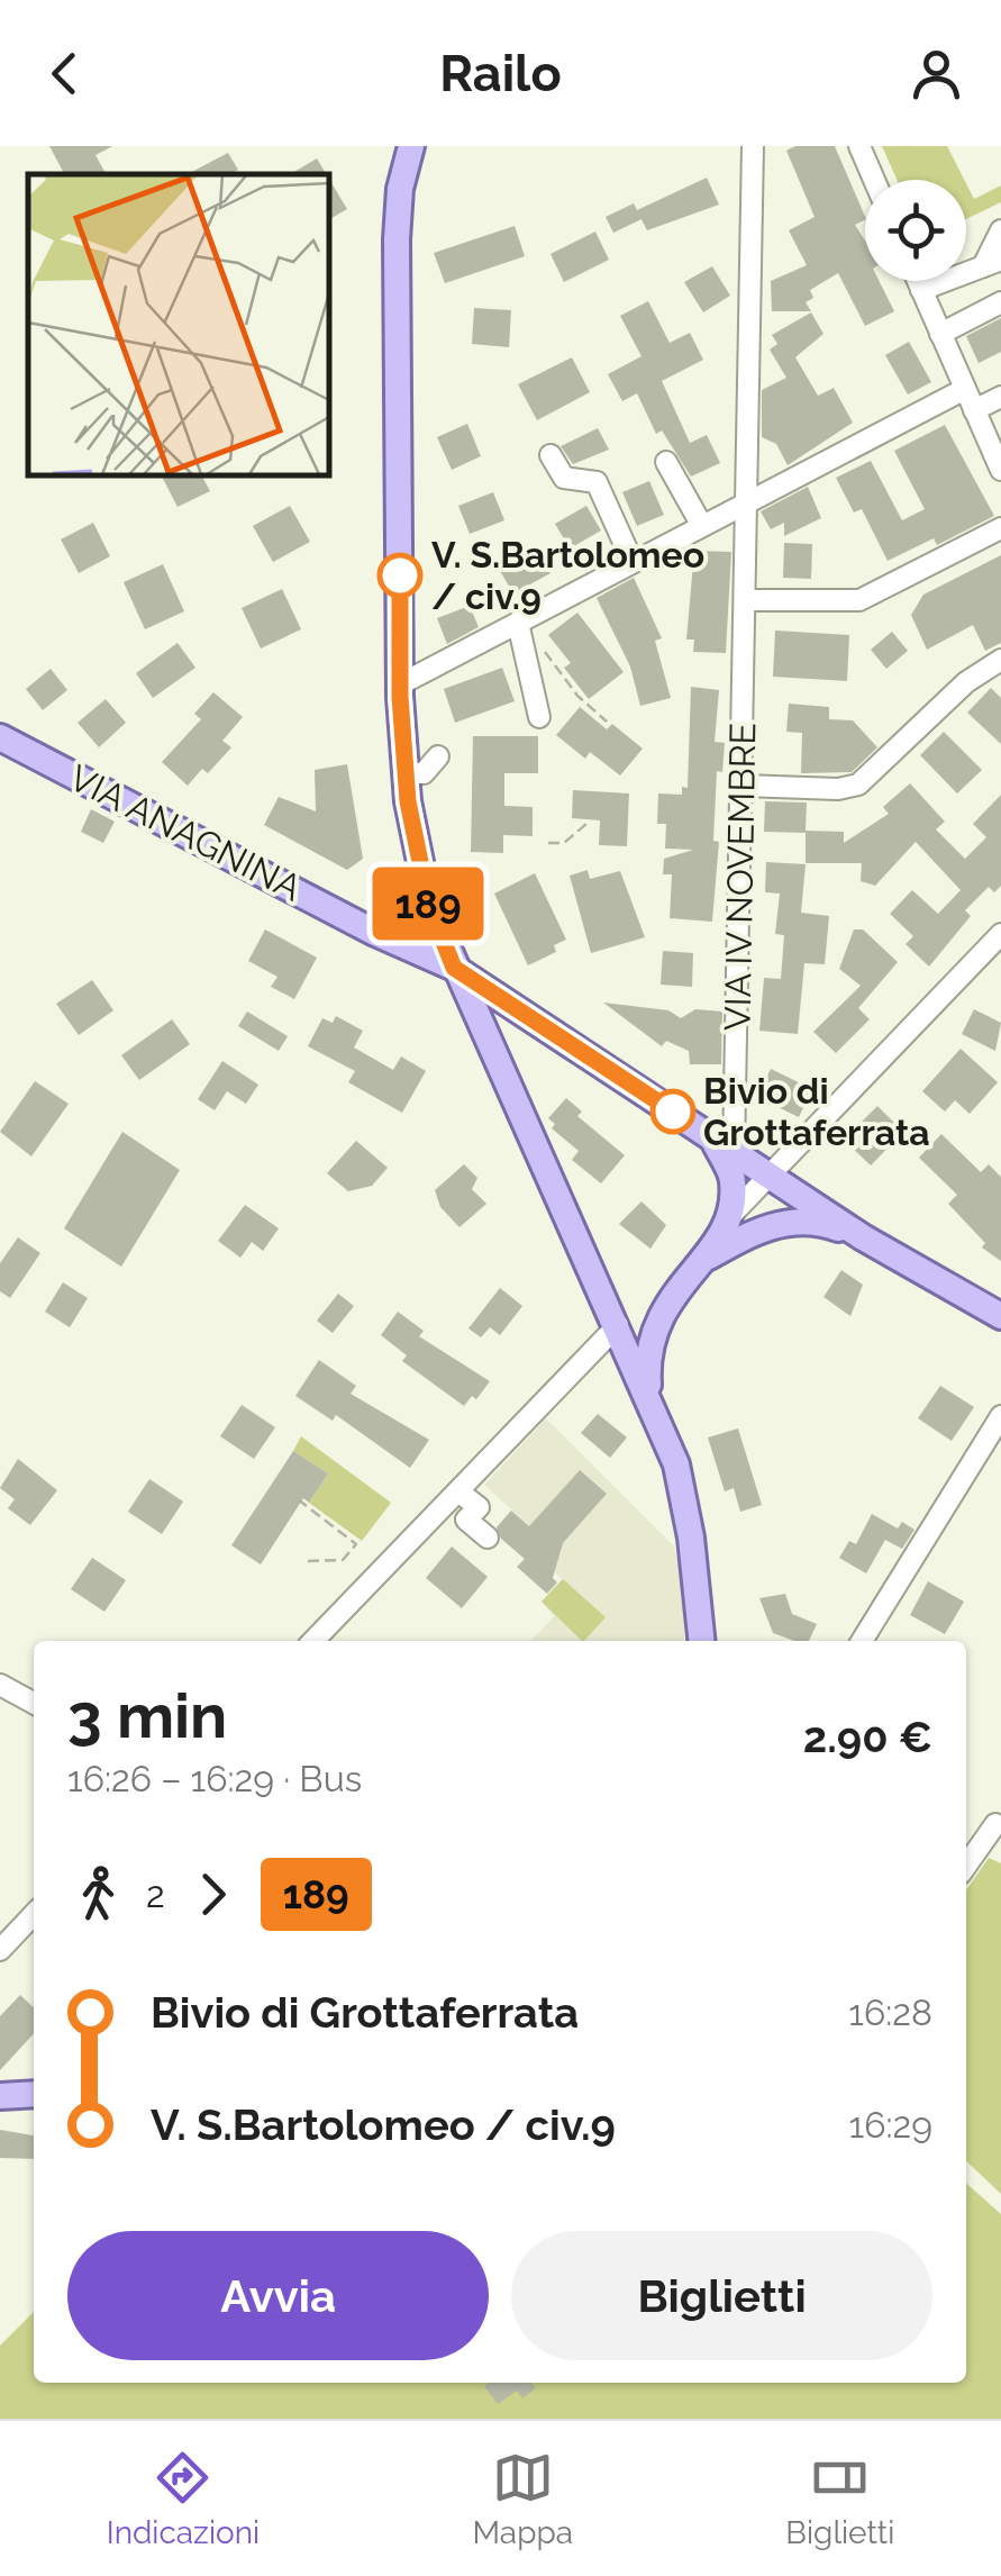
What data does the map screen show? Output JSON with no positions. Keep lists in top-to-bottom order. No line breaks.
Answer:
{"streets":{"main road":["VIA ANAGNINA"],"street":["VIA IV NOVEMBRE"]},"crossings":[["VIA ANAGNINA","VIA IV NOVEMBRE"]],"places":["V. S.Bartolomeo / civ.9","Bivio di Grottaferrata"],"lines":["bus line 189"],"page":{"header":"Railo","on_map":"189","heading":["3 min","16:26 – 16:29 · Bus","2.90 €"],"legs":["2","189"],"list":[{"name":"Bivio di Grottaferrata","value":"16:28"},{"name":"V. S.Bartolomeo / civ.9","value":"16:29"}],"buttons":["Avvia","Biglietti"],"tabs":["Indicazioni","Mappa","Biglietti"]}}
